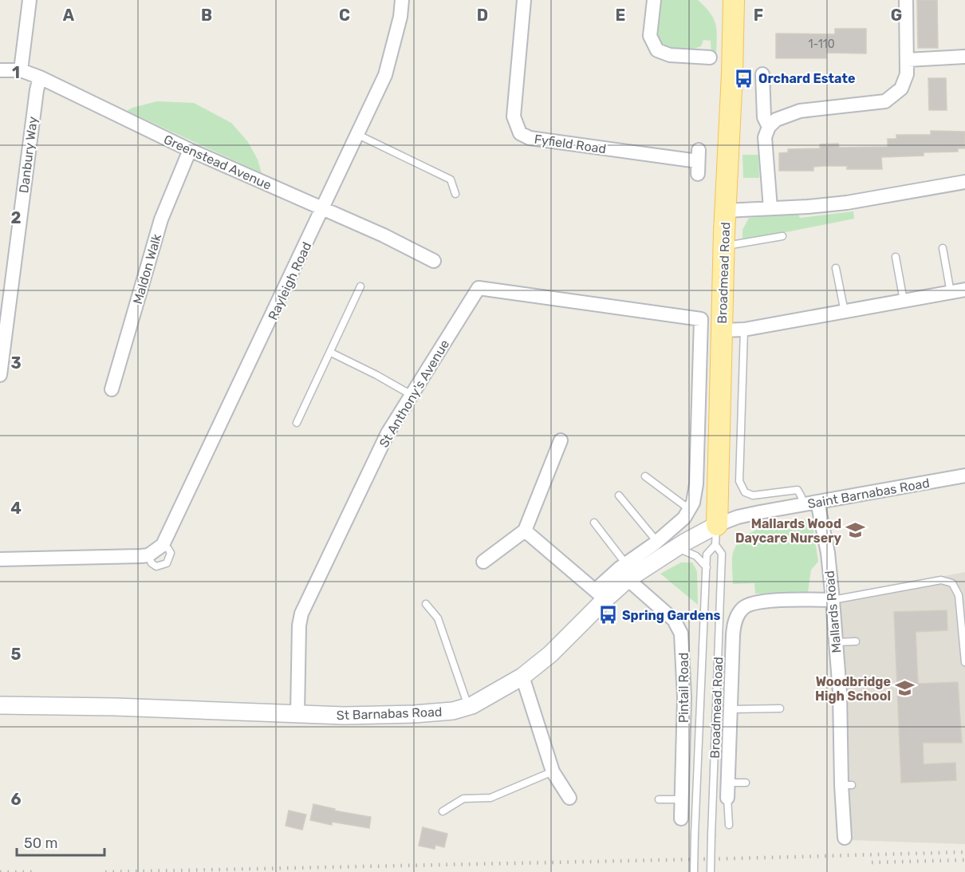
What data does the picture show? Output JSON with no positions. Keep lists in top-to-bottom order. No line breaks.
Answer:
{"streets":{"main road":["Broadmead Road"],"street":["Fyfield Road","Danbury Way","Greenstead Avenue","Maldon Walk","Rayleigh Road","St Anthony's Avenue","Saint Barnabas Road","Mallards Road","Pintail Road","St Barnabas Road"]},"crossings":[["Danbury Way","Greenstead Avenue"],["Greenstead Avenue","Maldon Walk"],["Greenstead Avenue","Rayleigh Road"],["Broadmead Road","St Anthony's Avenue"],["Broadmead Road","Saint Barnabas Road"],["Broadmead Road","St Barnabas Road"],["St Anthony's Avenue","St Barnabas Road"],["Saint Barnabas Road","Mallards Road"],["Saint Barnabas Road","St Barnabas Road"],["Pintail Road","St Barnabas Road"]],"places":{"bus stop":["Orchard Estate","Spring Gardens"],"school or university":["Mallards Wood Daycare Nursery","Woodbridge High School"]},"house_numbers":["1-110"],"scale_bar":"50 m","grid":{"columns":["A","B","C","D","E","F","G"],"rows":["1","2","3","4","5","6"]}}
